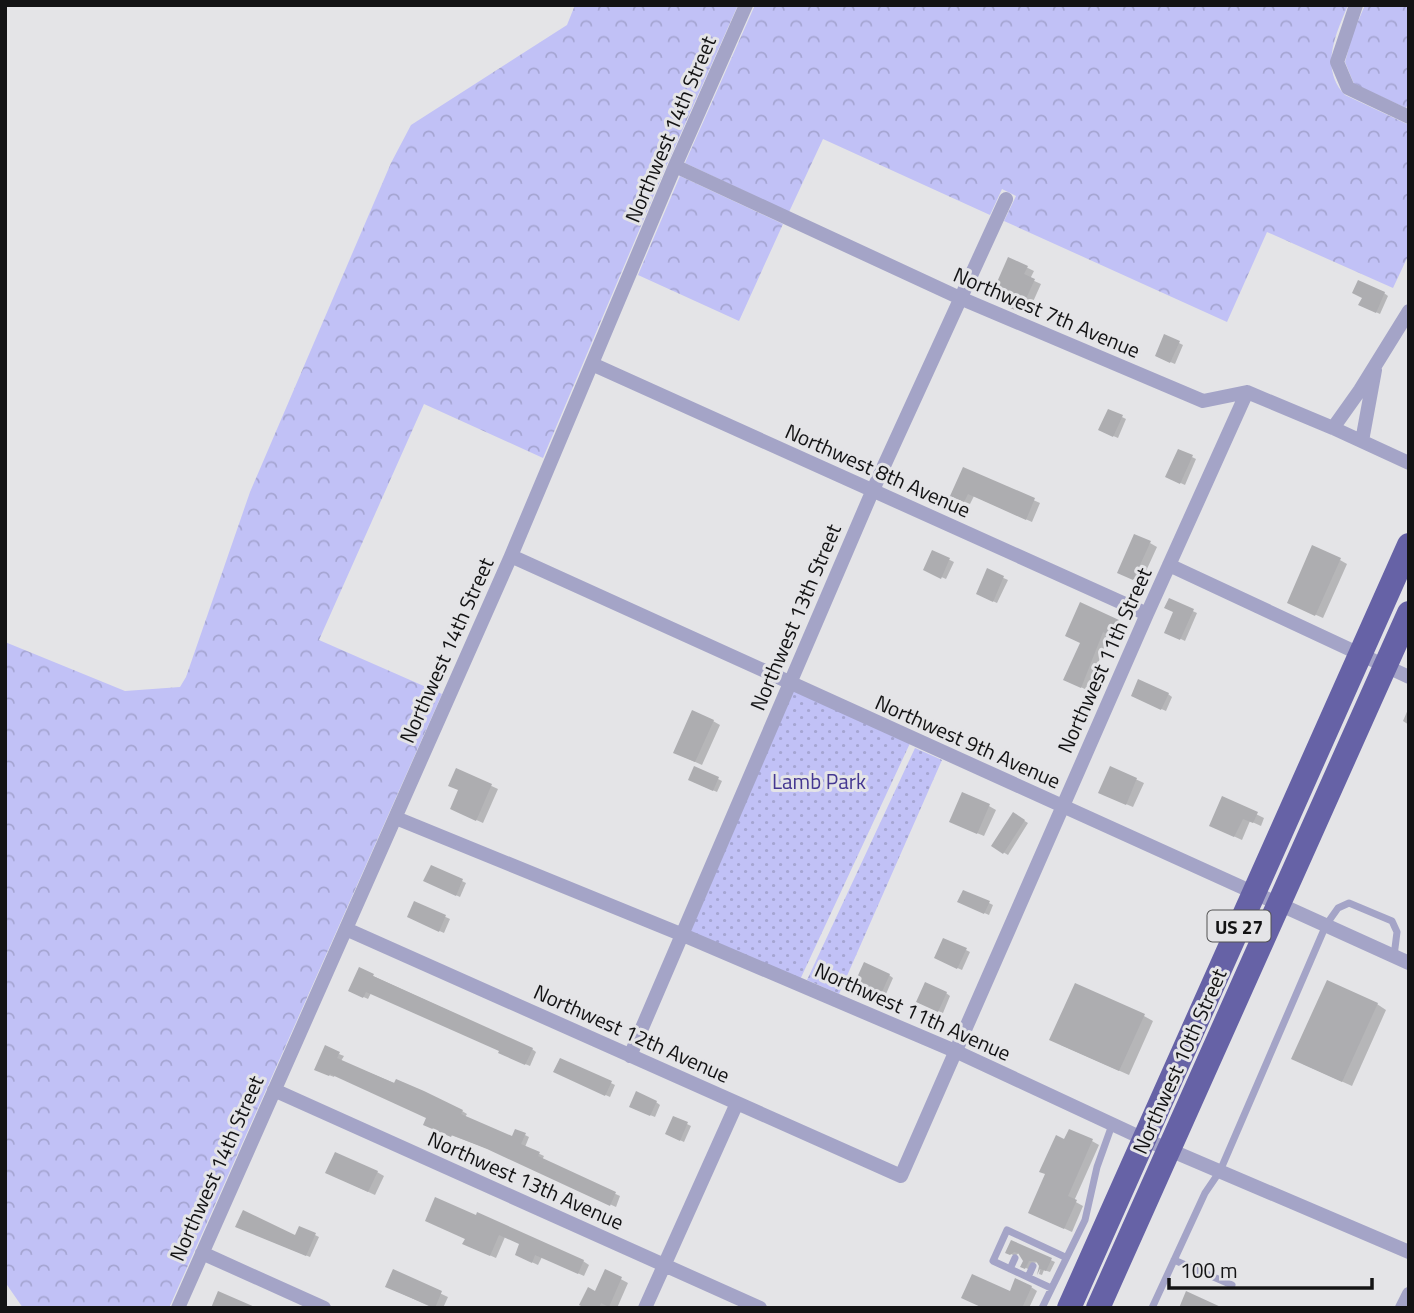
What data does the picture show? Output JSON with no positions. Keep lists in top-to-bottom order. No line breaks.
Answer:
{"streets":{"highway":["US 27","Northwest 10th Street"],"street":["Northwest 14th Street","Northwest 7th Avenue","Northwest 8th Avenue","Northwest 13th Street","Northwest 11th Street","Northwest 9th Avenue","Northwest 11th Avenue","Northwest 12th Avenue","Northwest 13th Avenue"]},"crossings":[["Northwest 14th Street","Northwest 7th Avenue"],["Northwest 14th Street","Northwest 8th Avenue"],["Northwest 14th Street","Northwest 9th Avenue"],["Northwest 14th Street","Northwest 11th Avenue"],["Northwest 14th Street","Northwest 12th Avenue"],["Northwest 14th Street","Northwest 13th Avenue"],["Northwest 7th Avenue","Northwest 13th Street"],["Northwest 7th Avenue","Northwest 11th Street"],["Northwest 8th Avenue","Northwest 13th Street"],["Northwest 8th Avenue","Northwest 11th Street"],["Northwest 13th Street","Northwest 9th Avenue"],["Northwest 13th Street","Northwest 11th Avenue"],["Northwest 13th Street","Northwest 12th Avenue"],["Northwest 11th Street","Northwest 9th Avenue"],["Northwest 11th Street","Northwest 11th Avenue"],["Northwest 11th Street","Northwest 12th Avenue"],["Northwest 9th Avenue","Northwest 10th Street"],["Northwest 11th Avenue","Northwest 10th Street"]],"parks":["Lamb Park"],"scale_bar":"100 m"}
